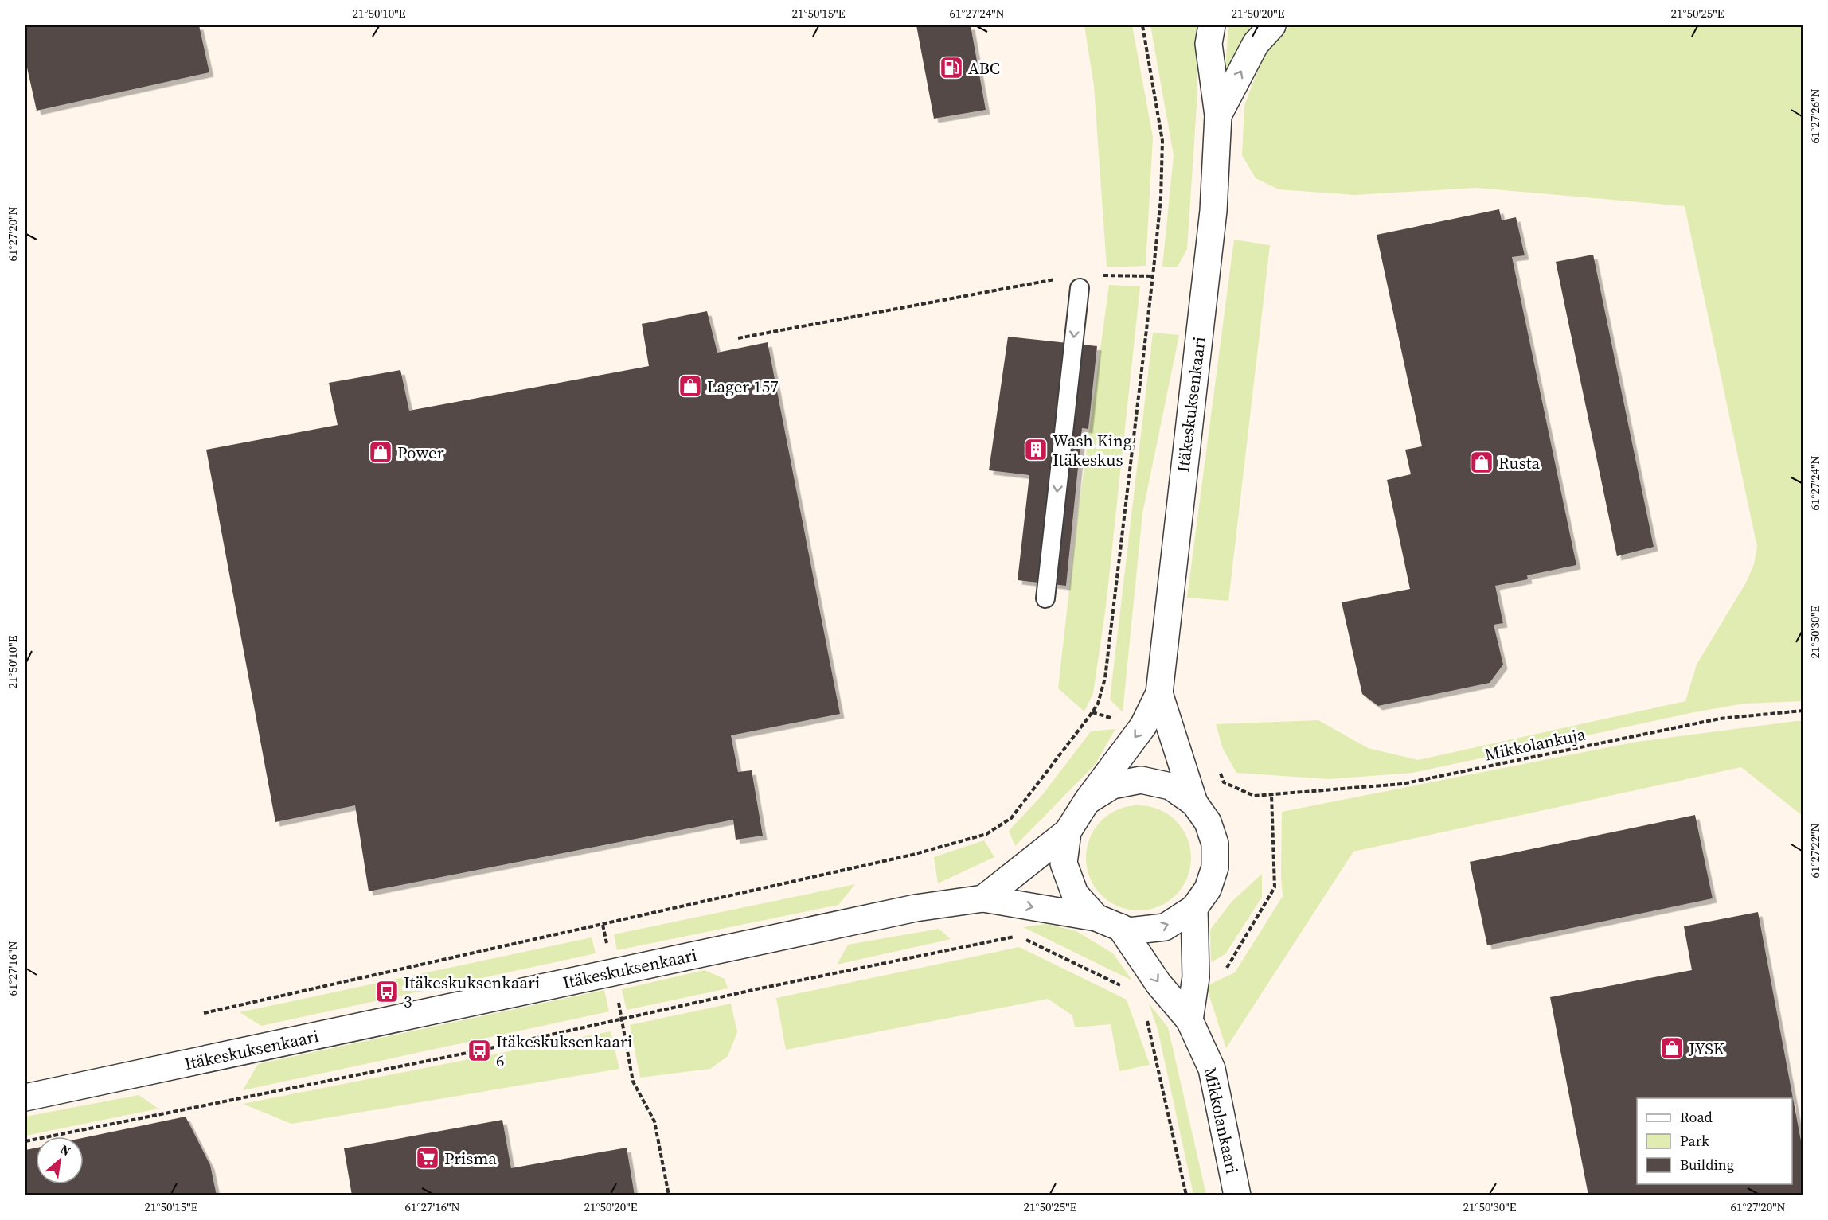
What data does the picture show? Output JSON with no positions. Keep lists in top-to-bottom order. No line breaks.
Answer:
{"streets":{"street":["Itäkeskuksenkaari","Mikkolankaari"],"path":["Mikkolankuja"]},"crossings":[["Itäkeskuksenkaari","Mikkolankaari"]],"places":{"fuel station":["ABC"],"shop":["Lager 157","Power","Rusta","JYSK"],"building":["Wash King Itäkeskus"],"bus stop":["Itäkeskuksenkaari 3","Itäkeskuksenkaari 6"],"supermarket":["Prisma"]},"legend":["Road","Park","Building"],"north":"top right","coordinates":["21°50'10\"E","21°50'15\"E","61°27'24\"N","21°50'20\"E","21°50'25\"E","61°27'26\"N","61°27'20\"N","21°50'30\"E","61°27'22\"N","61°27'16\"N"]}
